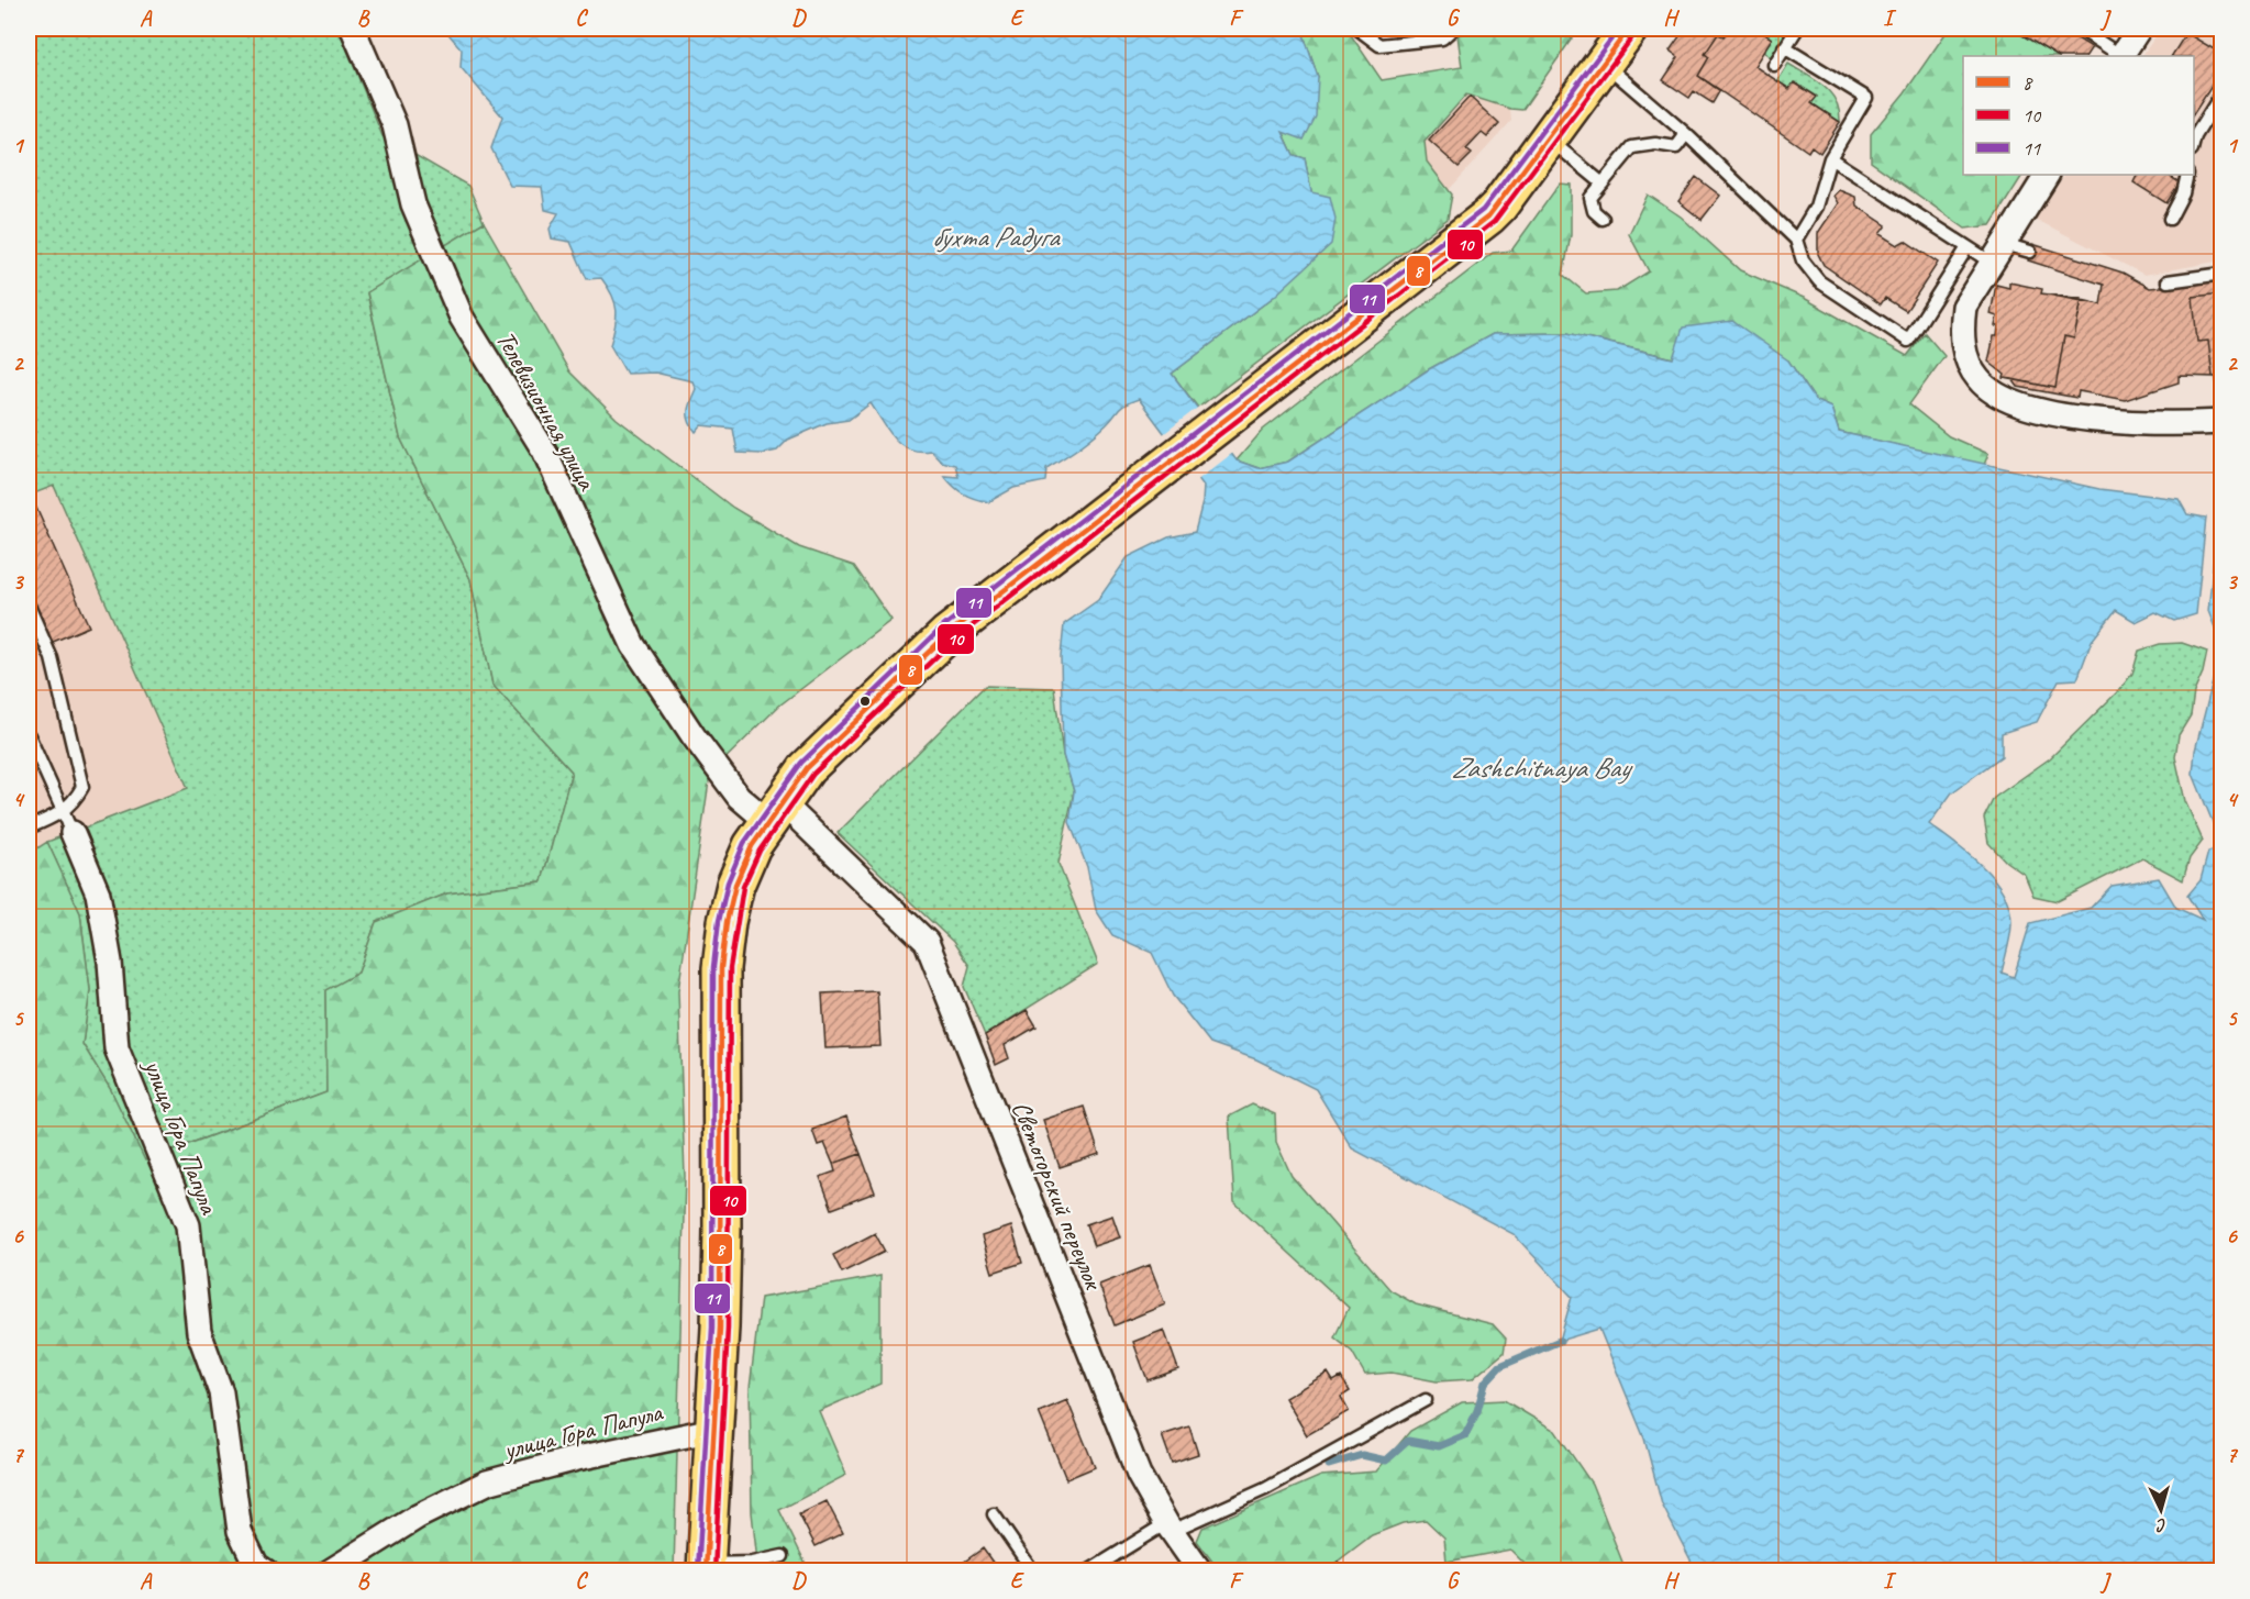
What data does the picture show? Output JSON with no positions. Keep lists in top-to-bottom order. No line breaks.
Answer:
{"streets":{"street":["Телевизионная улица","улица Гора Папула","Светогорский переулок"]},"crossings":[["Телевизионная улица","Светогорский переулок"]],"water":["бухта Радуга","Zashchitnaya Bay"],"lines":["transit line 8","transit line 11","transit line 10"],"legend":["8","10","11"],"north":"bottom","grid":{"columns":["A","B","C","D","E","F","G","H","I","J"],"rows":["1","2","3","4","5","6","7"]}}
